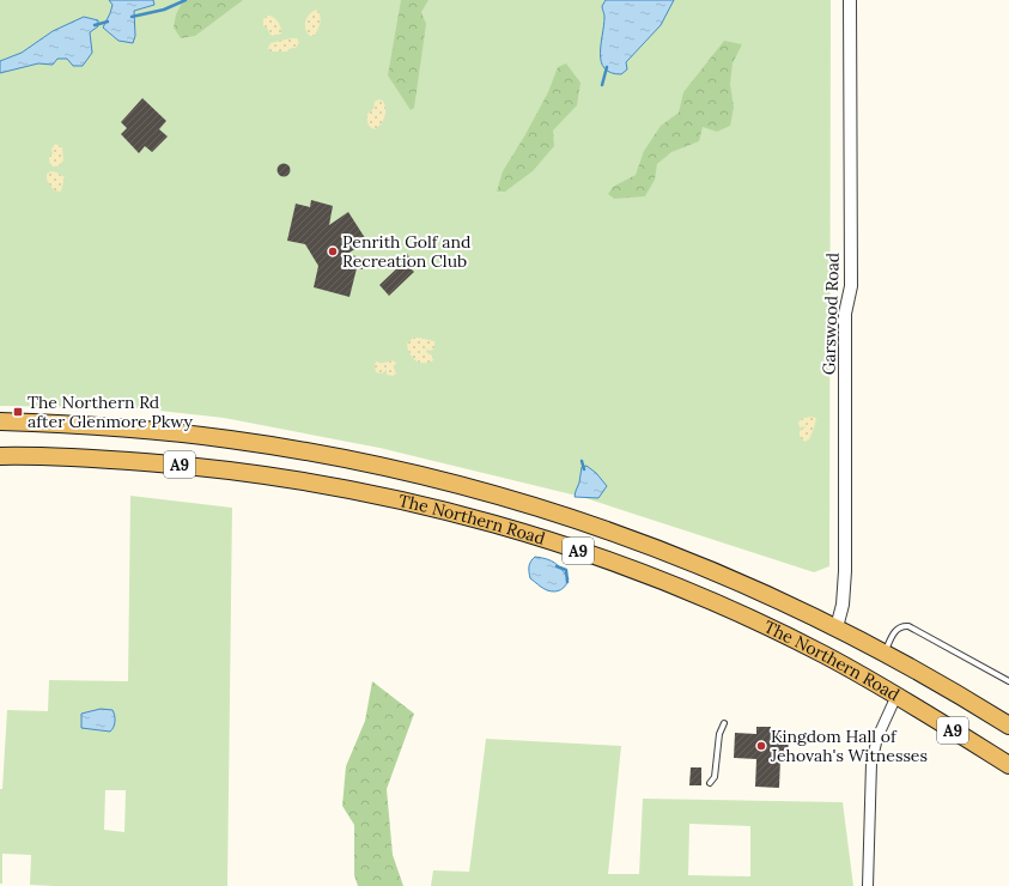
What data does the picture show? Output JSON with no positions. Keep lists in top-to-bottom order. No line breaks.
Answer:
{"streets":{"highway":["A9","The Northern Road"],"street":["Garswood Road"]},"crossings":[["Garswood Road","The Northern Road"]],"places":{"other":["Penrith Golf and Recreation Club","Kingdom Hall of Jehovah's Witnesses"],"transit":["The Northern Rd after Glenmore Pkwy"]}}
